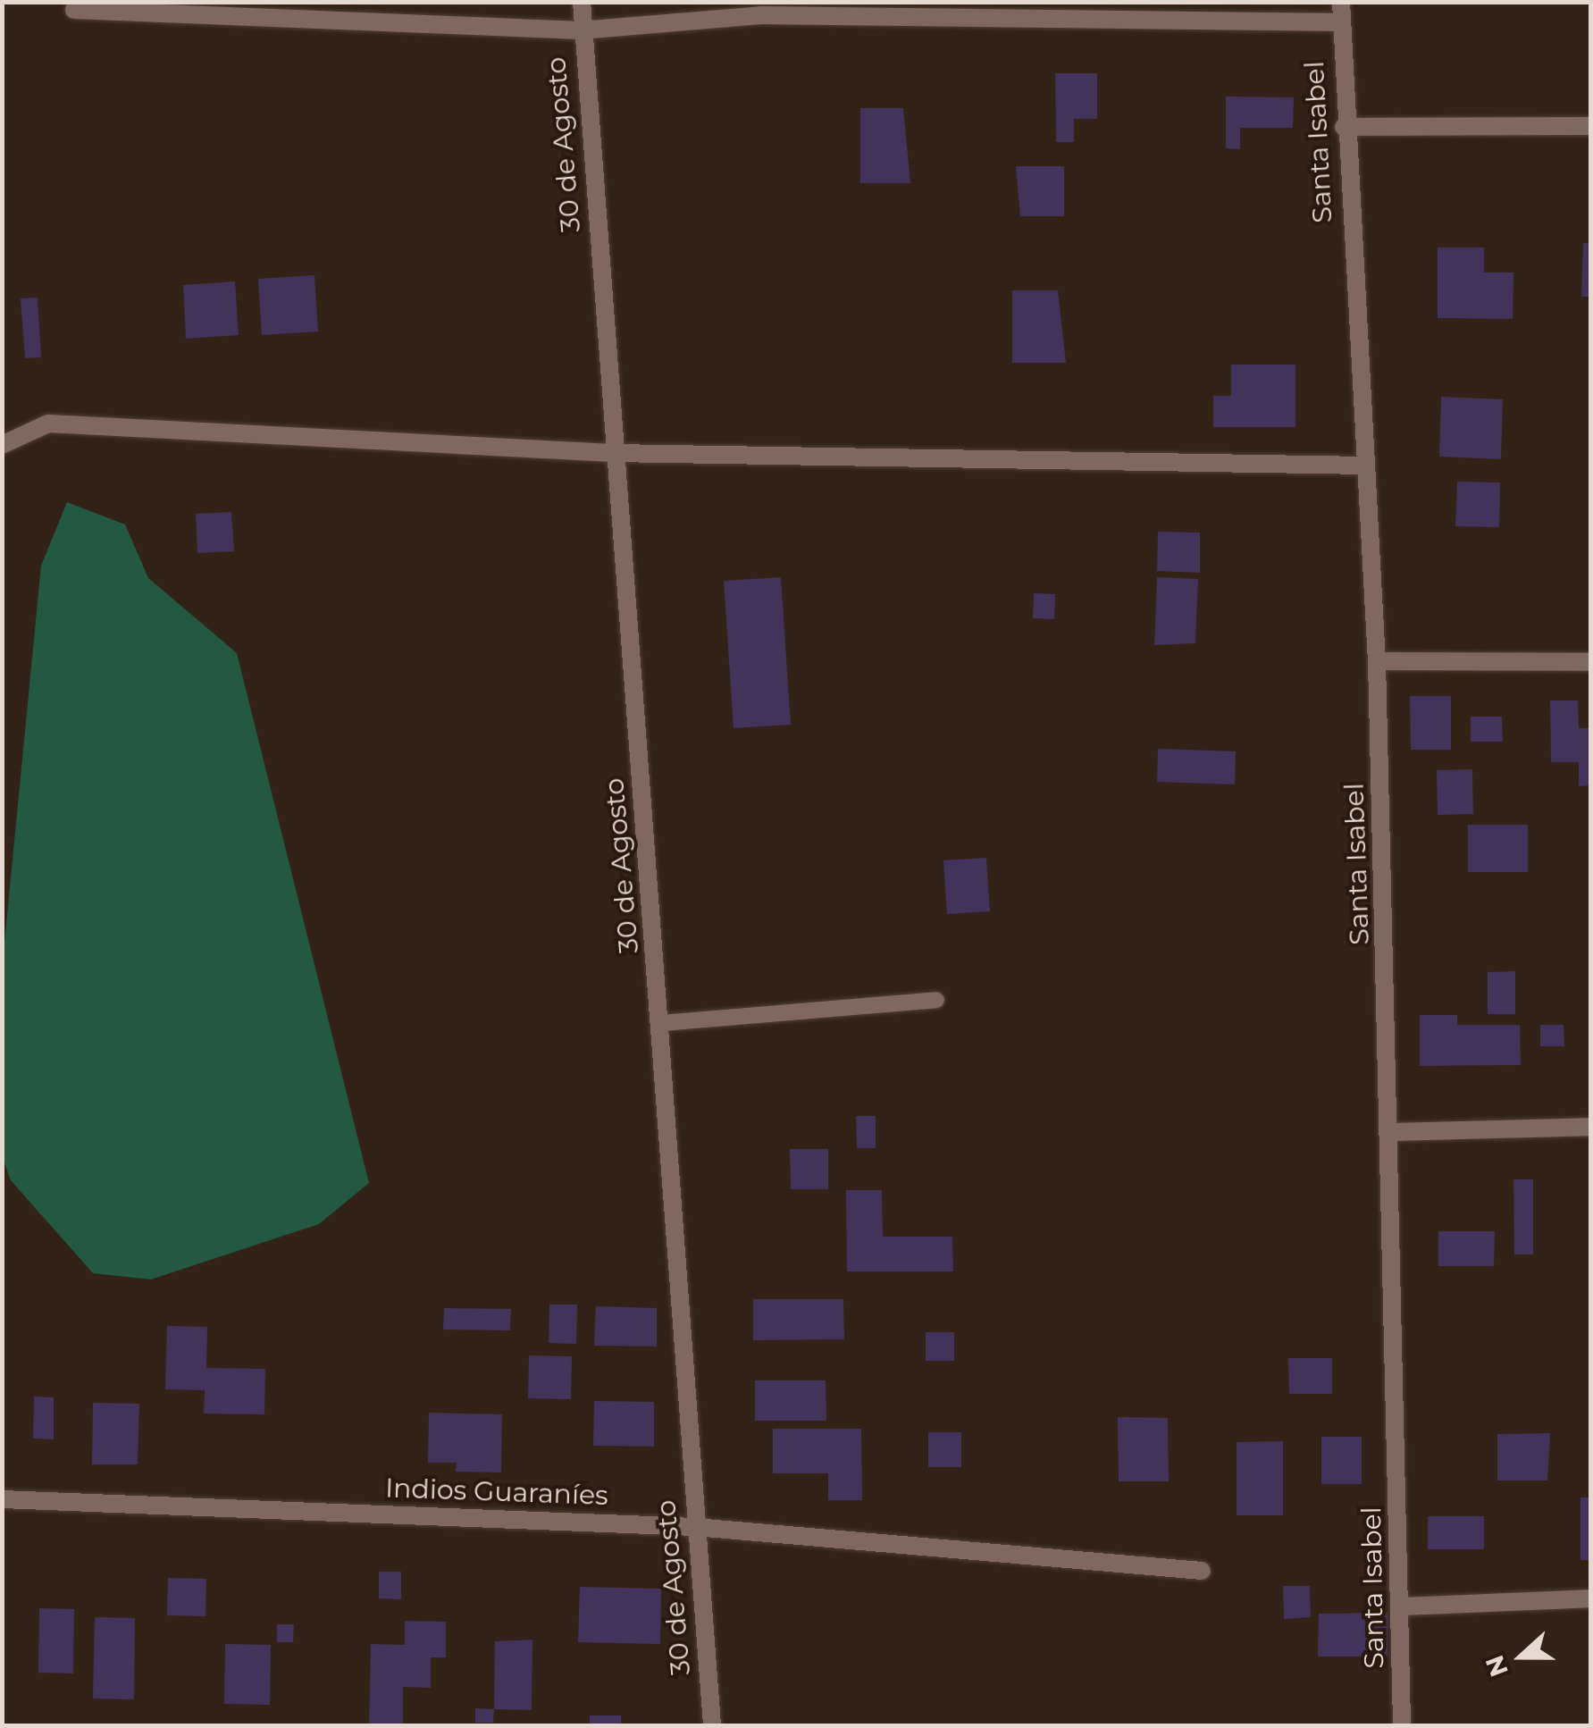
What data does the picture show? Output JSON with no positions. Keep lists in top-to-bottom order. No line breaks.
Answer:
{"streets":{"street":["Santa Isabel","30 de Agosto","Indios Guaraníes"]},"crossings":[["30 de Agosto","Indios Guaraníes"]],"north":"left"}
